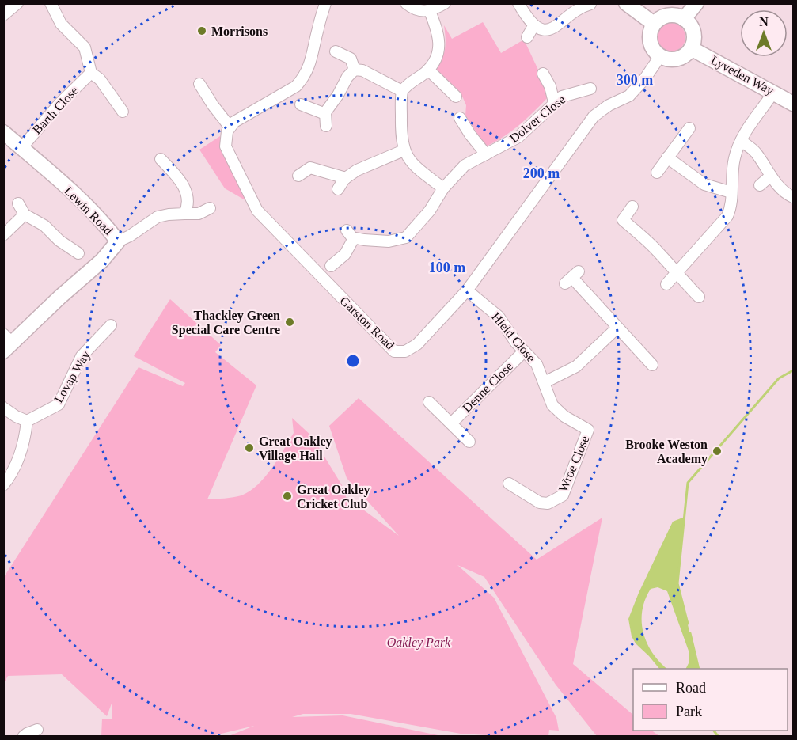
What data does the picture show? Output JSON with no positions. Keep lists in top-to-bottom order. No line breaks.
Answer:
{"streets":{"street":["Lyveden Way","Barth Close","Dolver Close","Lewin Road","Garston Road","Hield Close","Lovap Way","Denne Close","Wroe Close"]},"crossings":[["Lyveden Way","Garston Road"],["Barth Close","Lewin Road"],["Garston Road","Hield Close"],["Hield Close","Denne Close"],["Hield Close","Wroe Close"]],"parks":["Oakley Park"],"places":["Morrisons","Thackley Green Special Care Centre","Great Oakley Village Hall","Brooke Weston Academy","Great Oakley Cricket Club"],"legend":["Road","Park"],"north":"top","rings":["300 m","200 m","100 m"]}
